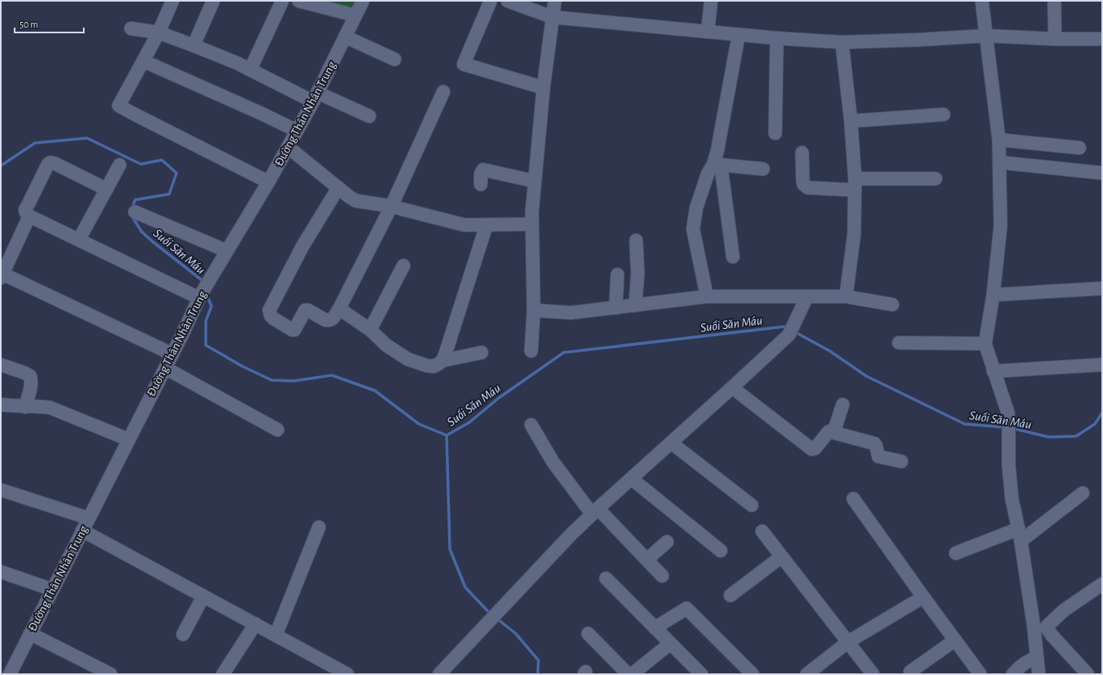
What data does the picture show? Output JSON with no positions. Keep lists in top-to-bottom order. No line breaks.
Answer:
{"streets":{"street":["Đường Thân Nhân Trung"]},"water":["Suối Săn Máu"],"scale_bar":"50 m"}
